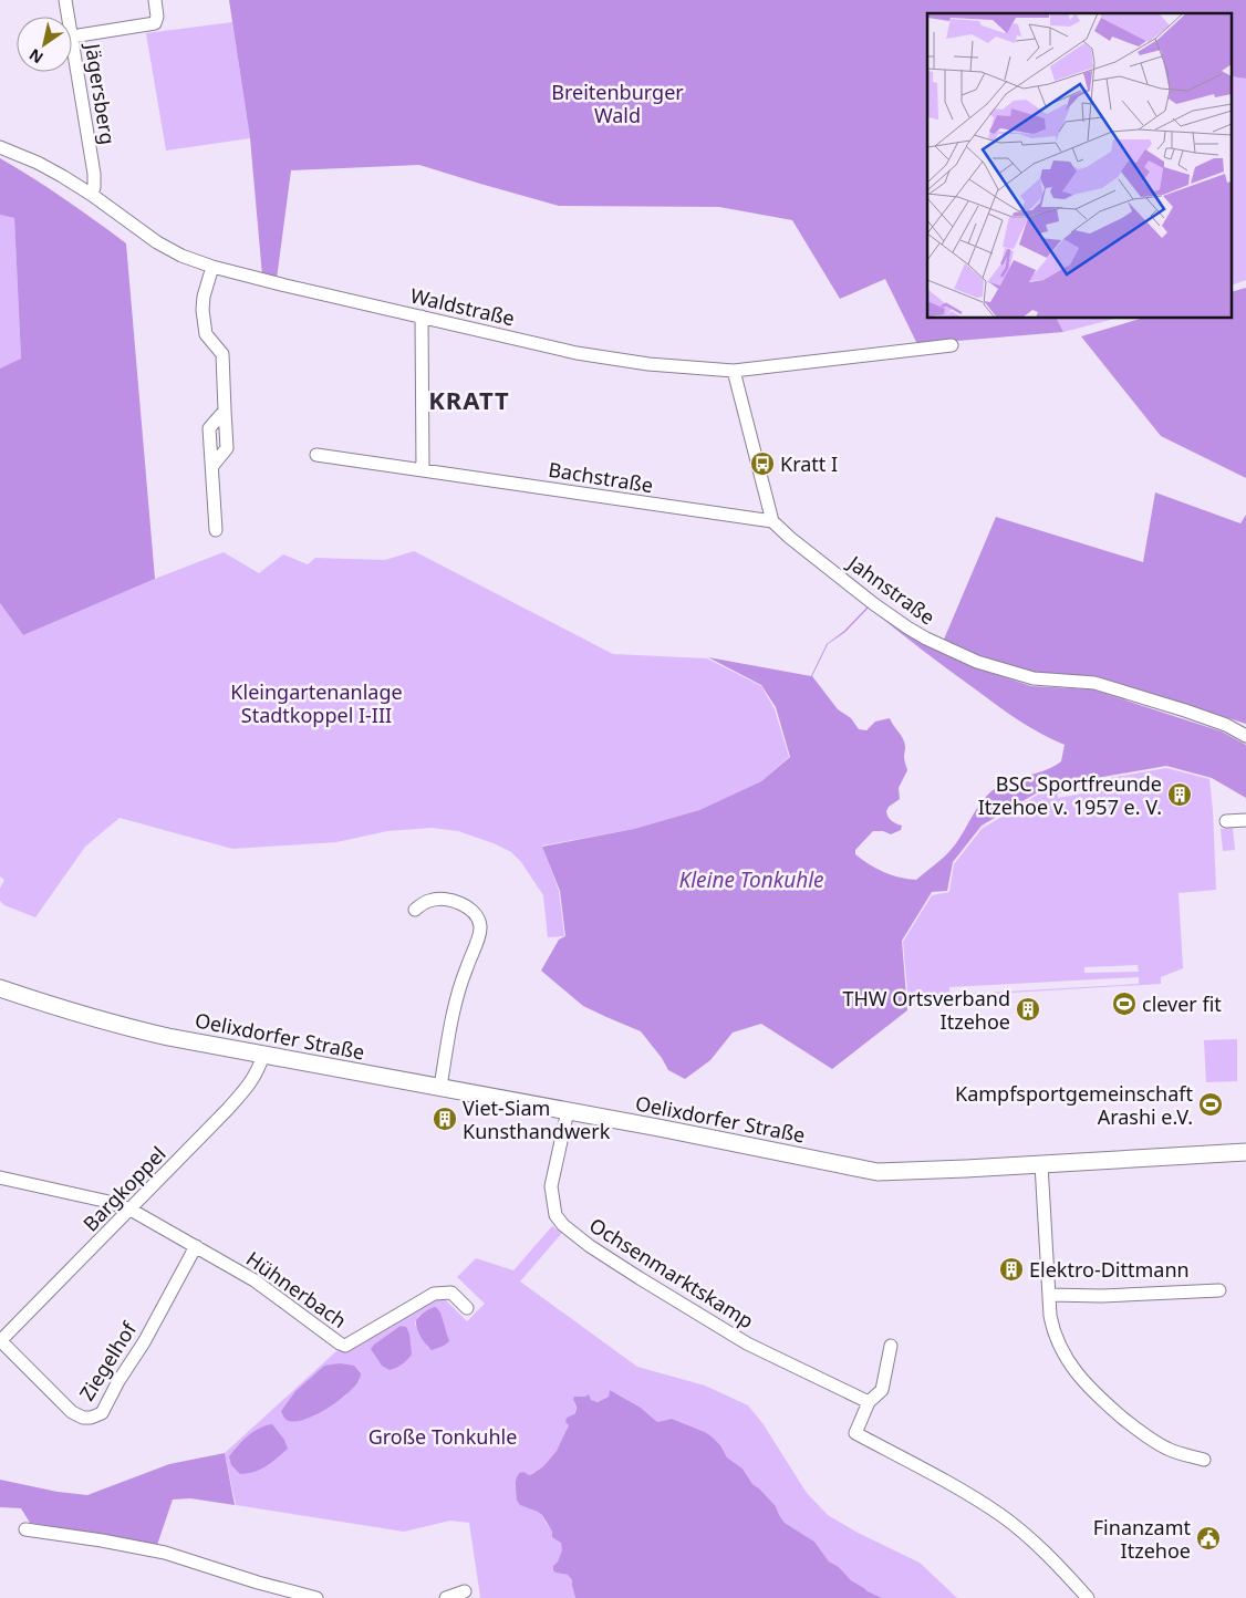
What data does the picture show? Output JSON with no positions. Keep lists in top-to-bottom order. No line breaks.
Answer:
{"streets":{"street":["Jägersberg","Waldstraße","Bachstraße","Jahnstraße","Oelixdorfer Straße","Bargkoppel","Ochsenmarktskamp","Hühnerbach","Ziegelhof"]},"crossings":[["Jägersberg","Waldstraße"],["Bachstraße","Jahnstraße"],["Oelixdorfer Straße","Bargkoppel"],["Oelixdorfer Straße","Ochsenmarktskamp"],["Bargkoppel","Hühnerbach"],["Bargkoppel","Ziegelhof"],["Hühnerbach","Ziegelhof"]],"districts":["KRATT"],"water":["Kleine Tonkuhle"],"parks":["Breitenburger Wald","Kleingartenanlage Stadtkoppel I-III","Große Tonkuhle"],"places":{"bus stop":["Kratt I"],"building":["BSC Sportfreunde Itzehoe v. 1957 e. V.","THW Ortsverband Itzehoe","Viet-Siam Kunsthandwerk","Elektro-Dittmann"],"sports":["clever fit","Kampfsportgemeinschaft Arashi e.V."],"public building":["Finanzamt Itzehoe"]},"north":"bottom left"}
